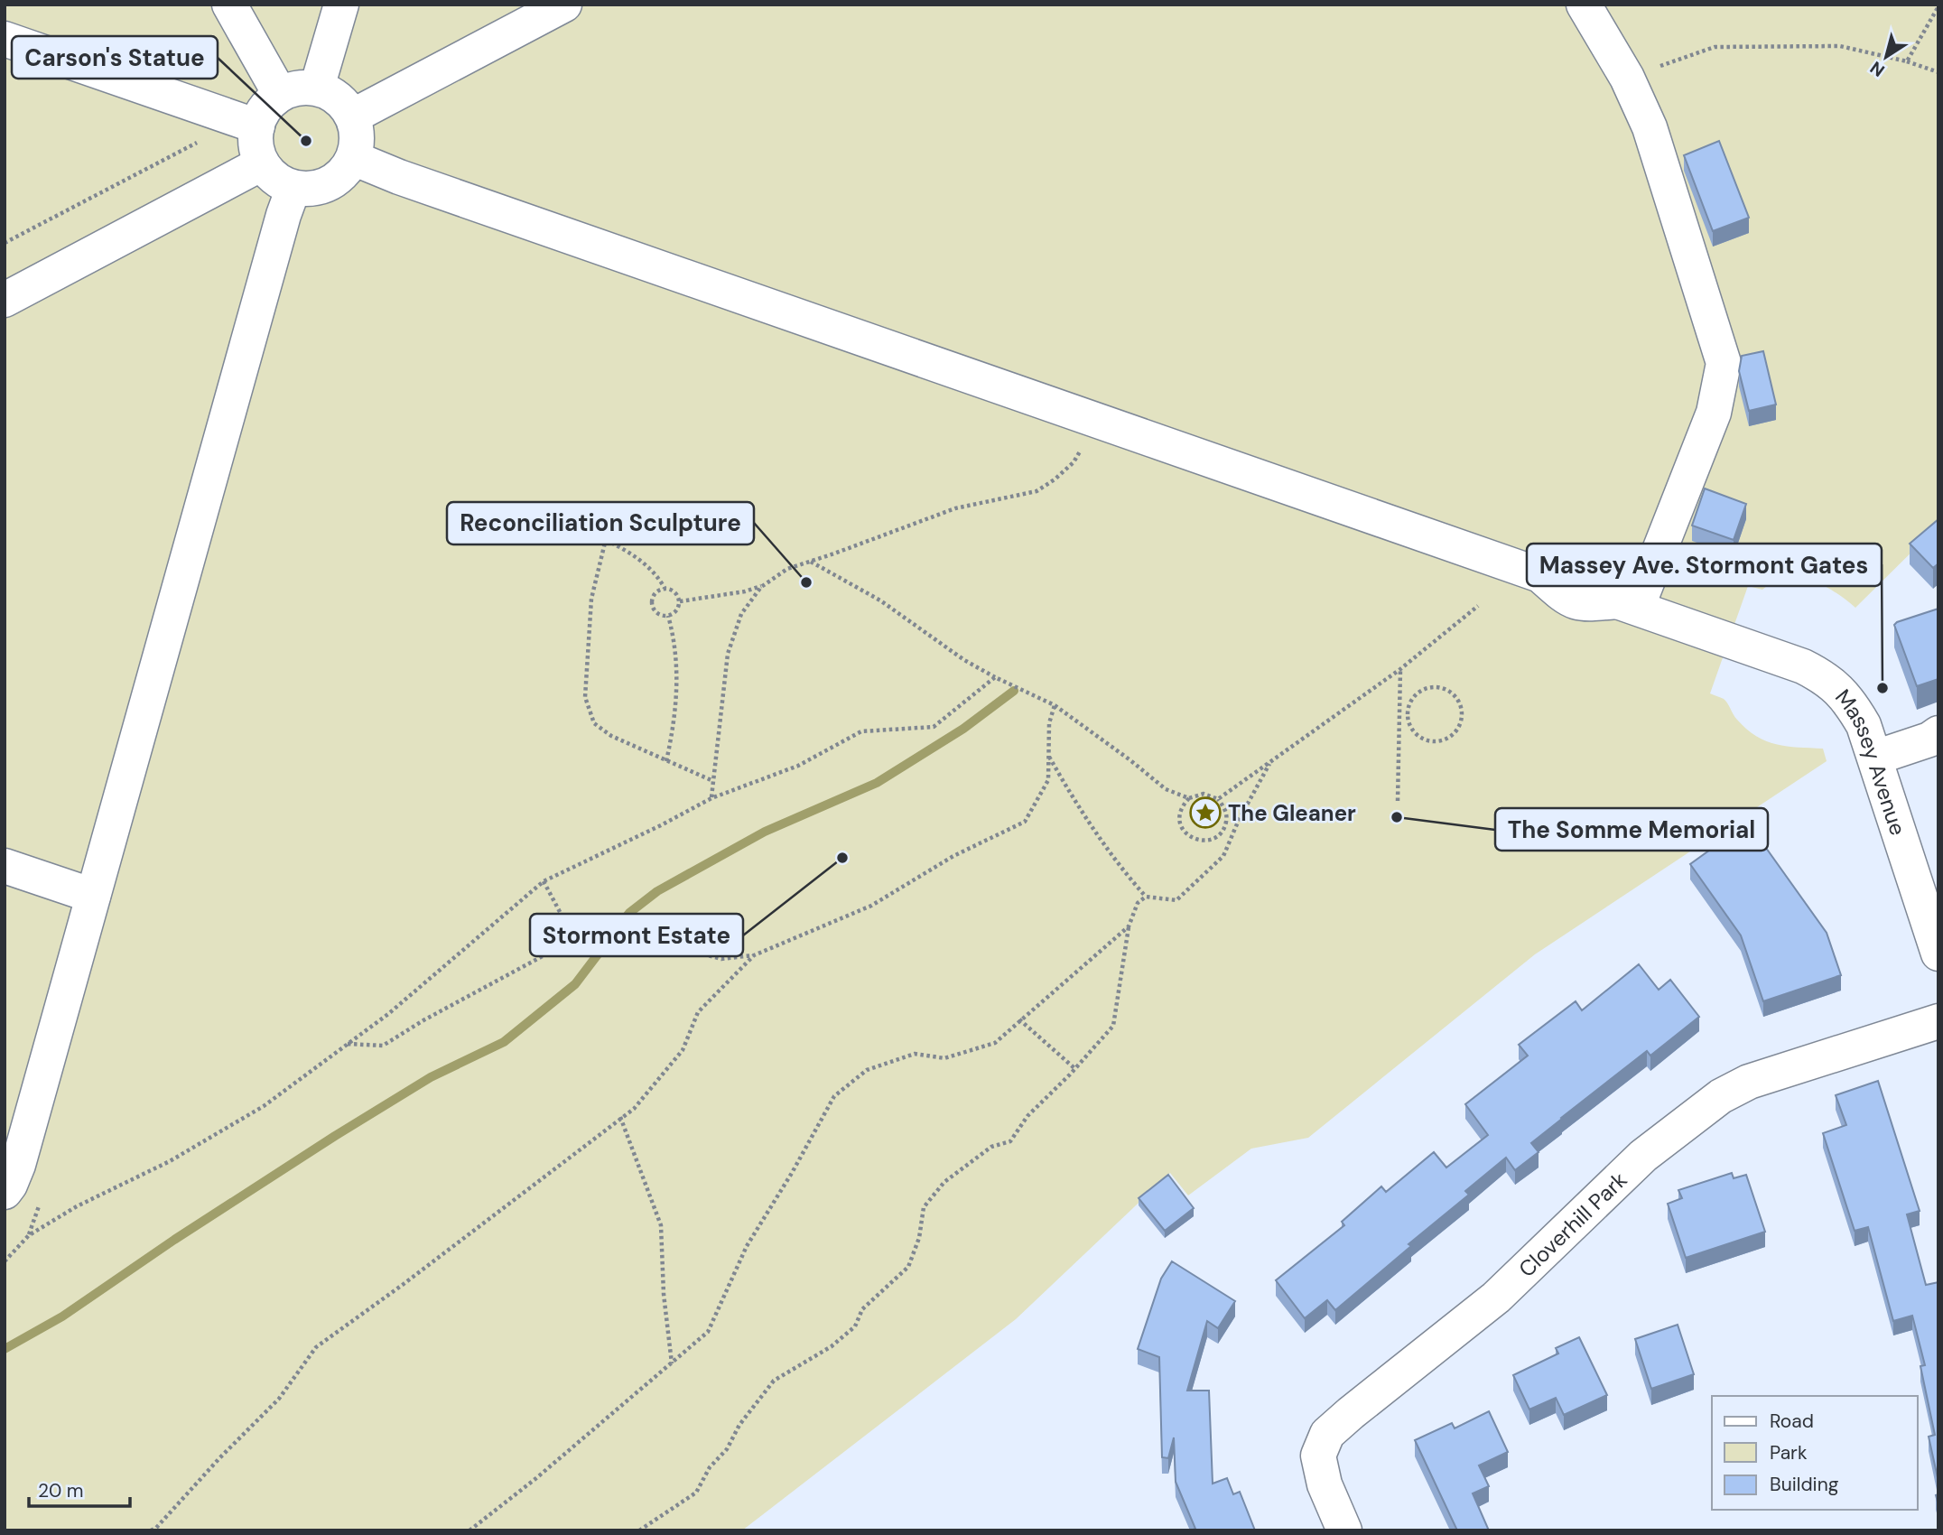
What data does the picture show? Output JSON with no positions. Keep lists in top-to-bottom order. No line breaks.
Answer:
{"streets":{"street":["Massey Avenue","Cloverhill Park"]},"places":{"other":["Carson's Statue","Reconciliation Sculpture","Massey Ave. Stormont Gates","The Somme Memorial","Stormont Estate"],"place":["The Gleaner"]},"legend":["Road","Park","Building"],"scale_bar":"20 m","north":"bottom left"}
